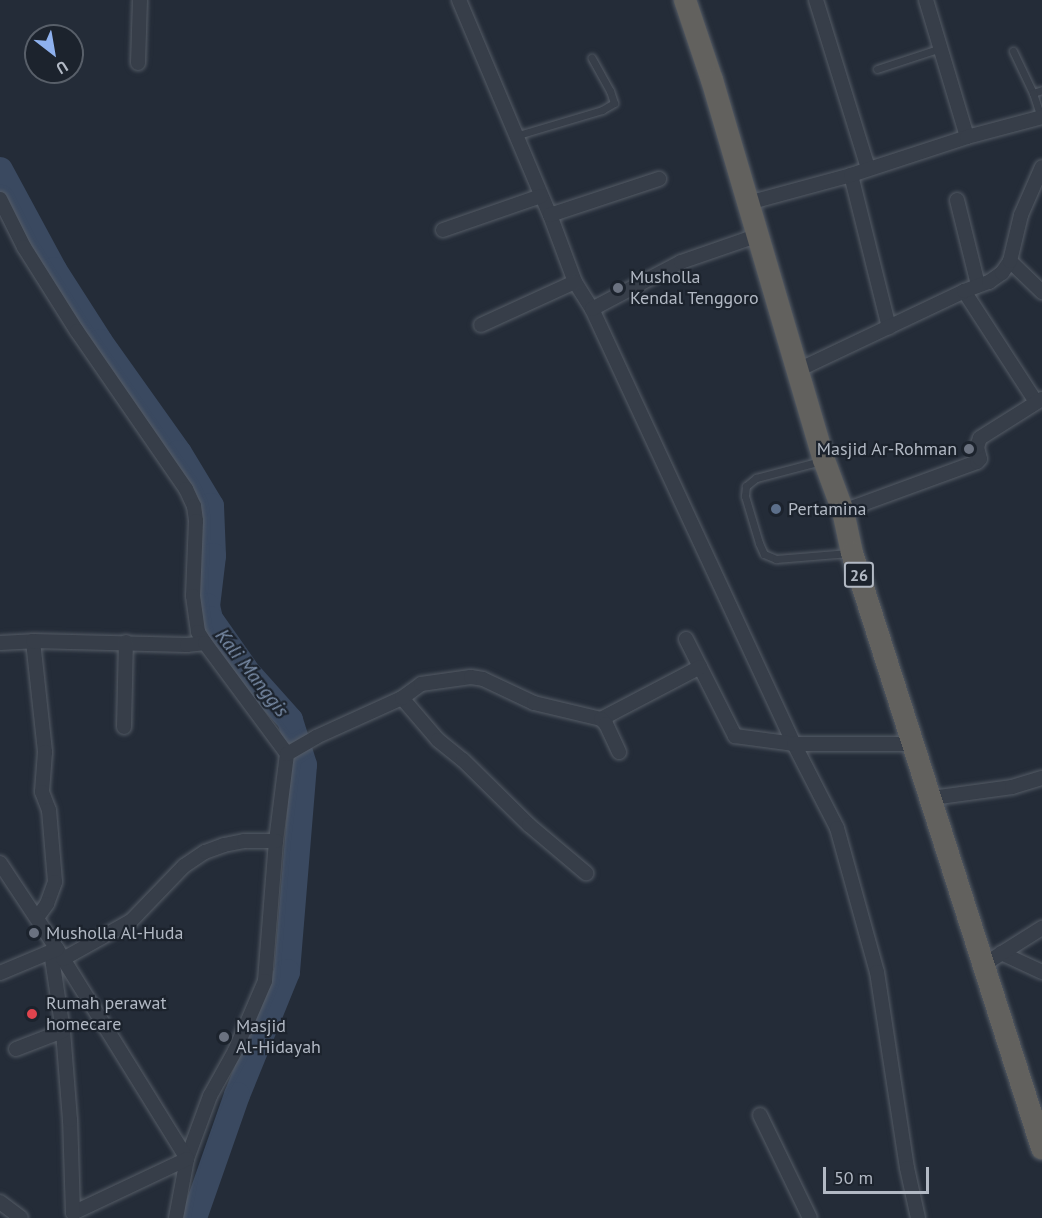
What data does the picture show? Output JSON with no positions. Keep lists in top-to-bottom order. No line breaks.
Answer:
{"streets":{"highway":["26"]},"water":["Kali Manggis"],"places":["Musholla Kendal Tenggoro","Masjid Ar-Rohman","Pertamina","Musholla Al-Huda","Rumah perawat homecare","Masjid Al-Hidayah"],"scale_bar":"50 m","north":"bottom right"}
